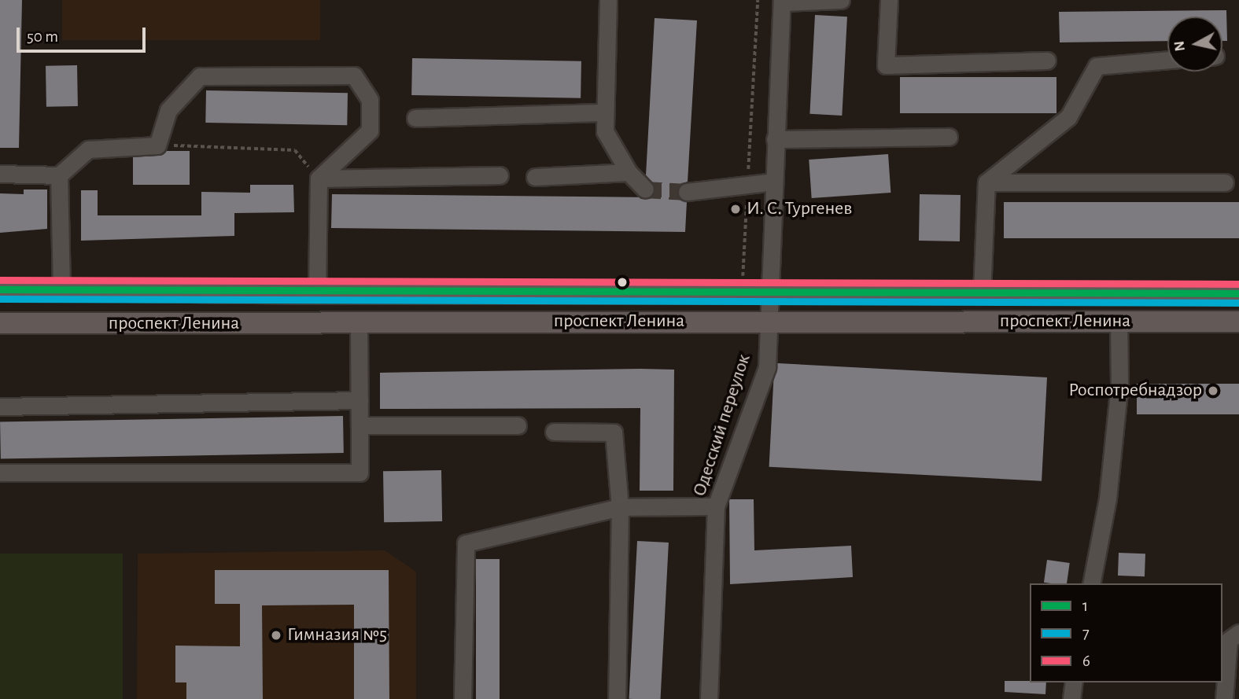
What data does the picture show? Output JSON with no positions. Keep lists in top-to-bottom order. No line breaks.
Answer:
{"streets":{"main road":["проспект Ленина"],"street":["Одесский переулок"]},"crossings":[["проспект Ленина","Одесский переулок"]],"places":["И. С. Тургенев","Роспотребнадзор","Гимназия №5"],"lines":["transit line 6","transit line 1","transit line 7"],"legend":["1","7","6"],"scale_bar":"50 m","north":"left"}
